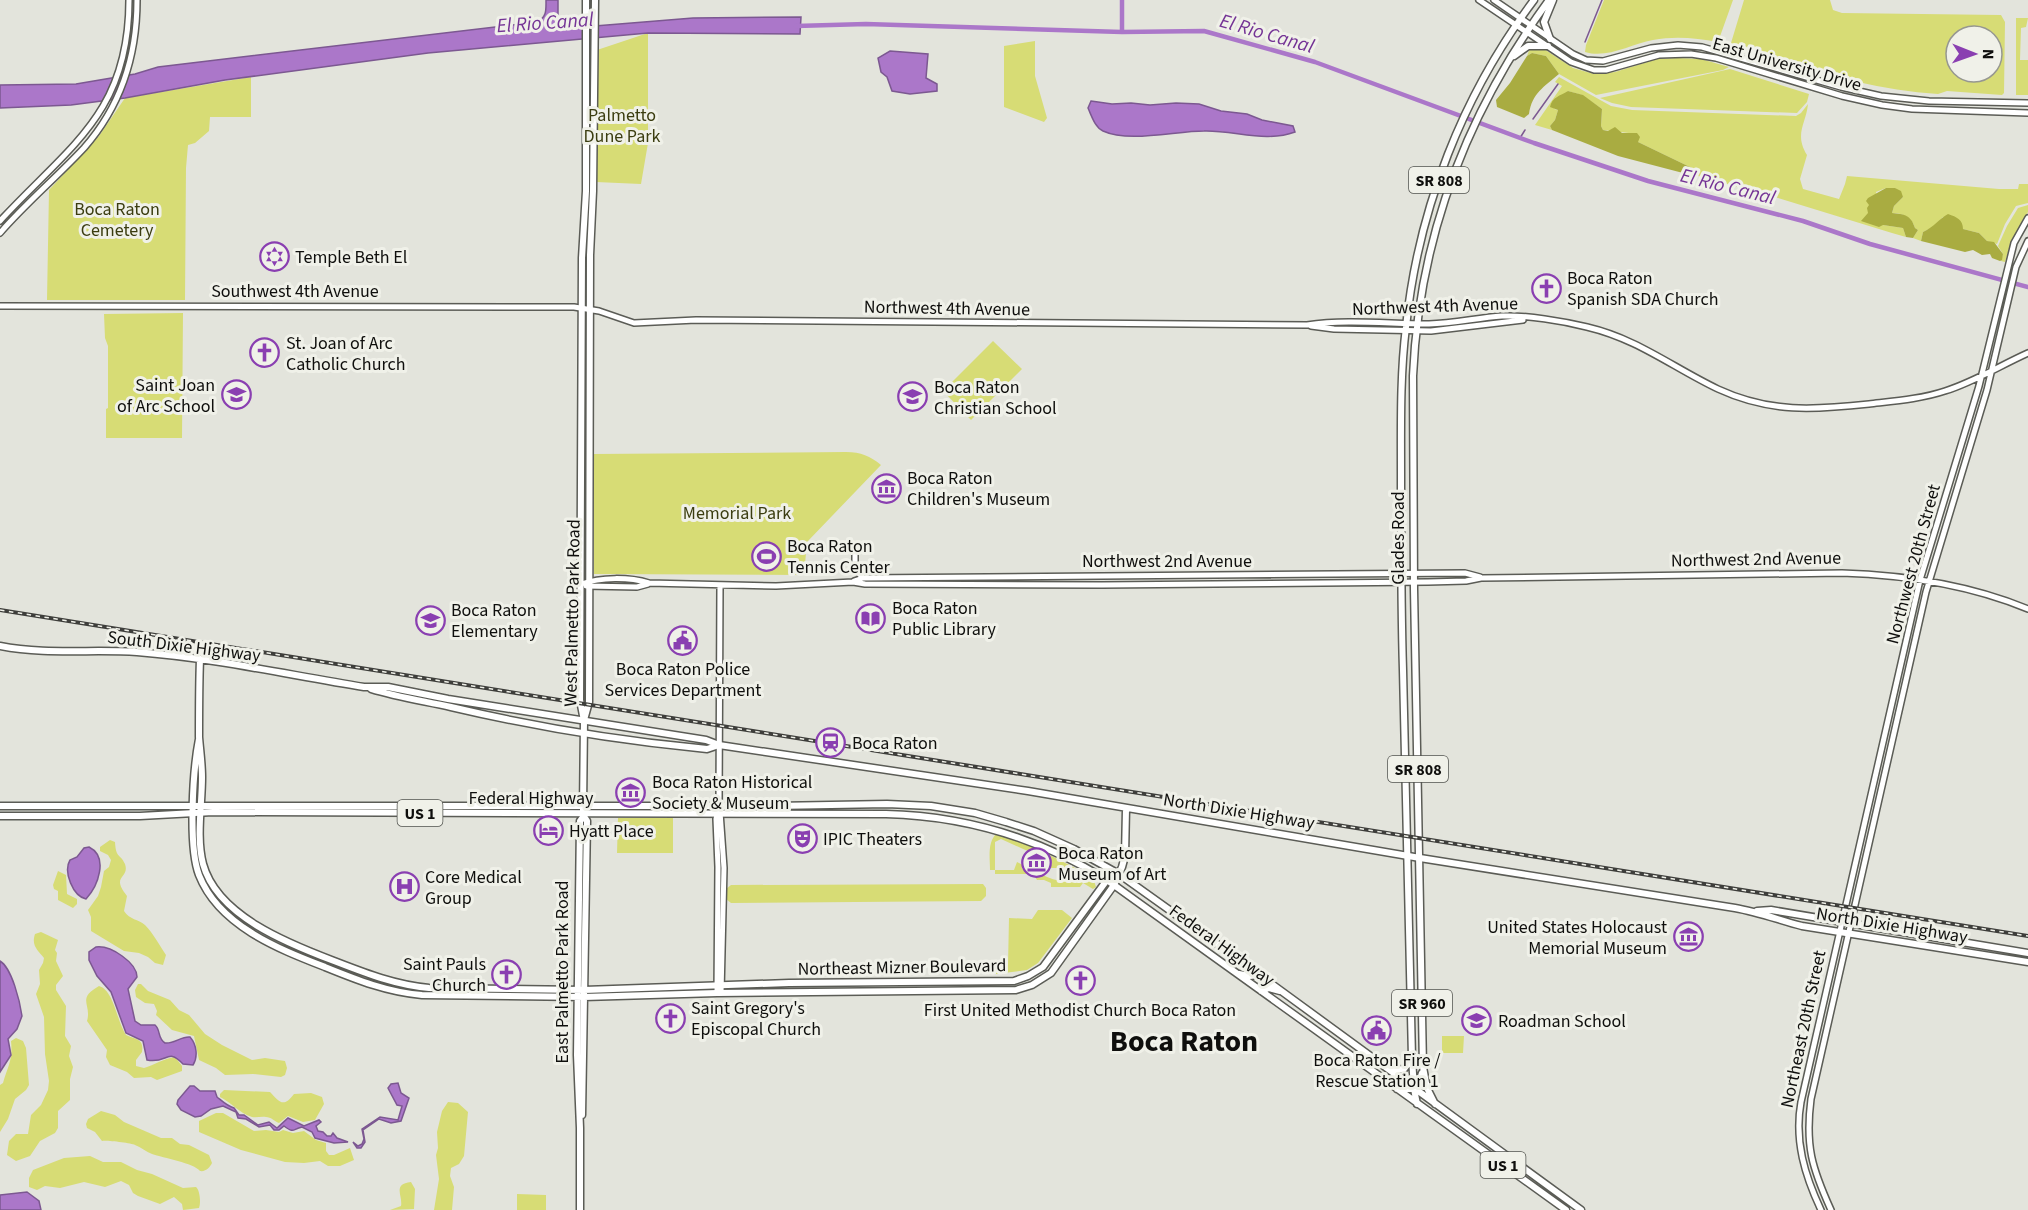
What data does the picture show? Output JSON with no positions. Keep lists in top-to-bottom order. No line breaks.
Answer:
{"streets":{"main road":["SR 808","Glades Road","West Palmetto Park Road","South Dixie Highway","Federal Highway","North Dixie Highway","US 1","Northeast Mizner Boulevard","East Palmetto Park Road","SR 960"],"street":["East University Drive","Southwest 4th Avenue","Northwest 4th Avenue","Northwest 2nd Avenue","Northwest 20th Street","Northeast 20th Street"]},"crossings":[["East University Drive","Glades Road"],["Southwest 4th Avenue","Northwest 4th Avenue"],["Southwest 4th Avenue","West Palmetto Park Road"],["Northwest 4th Avenue","Glades Road"],["Northwest 4th Avenue","Northwest 20th Street"],["Northwest 4th Avenue","West Palmetto Park Road"],["Glades Road","Northwest 2nd Avenue"],["Glades Road","Federal Highway"],["Glades Road","North Dixie Highway"],["Glades Road","US 1"],["Northwest 2nd Avenue","Northwest 20th Street"],["Northwest 2nd Avenue","West Palmetto Park Road"],["Northwest 20th Street","North Dixie Highway"],["Northwest 20th Street","Northeast 20th Street"],["West Palmetto Park Road","South Dixie Highway"],["West Palmetto Park Road","North Dixie Highway"],["West Palmetto Park Road","East Palmetto Park Road"],["South Dixie Highway","North Dixie Highway"],["South Dixie Highway","East Palmetto Park Road"],["Federal Highway","US 1"],["Federal Highway","Northeast Mizner Boulevard"],["Federal Highway","East Palmetto Park Road"],["North Dixie Highway","East Palmetto Park Road"],["North Dixie Highway","Northeast 20th Street"],["Northeast Mizner Boulevard","East Palmetto Park Road"]],"districts":["Boca Raton"],"water":["El Rio Canal"],"parks":["Palmetto Dune Park","Boca Raton Cemetery","Memorial Park"],"places":{"synagogue":["Temple Beth El"],"church":["Boca Raton Spanish SDA Church","St. Joan of Arc Catholic Church","Saint Pauls Church","First United Methodist Church Boca Raton","Saint Gregory's Episcopal Church"],"school or university":["Saint Joan of Arc School","Boca Raton Christian School","Boca Raton Elementary","Roadman School"],"museum":["Boca Raton Children's Museum","Boca Raton Historical Society & Museum","Boca Raton Museum of Art","United States Holocaust Memorial Museum"],"sports":["Boca Raton Tennis Center"],"library":["Boca Raton Public Library"],"public building":["Boca Raton Police Services Department","Boca Raton Fire / Rescue Station 1"],"station":["Boca Raton"],"hotel":["Hyatt Place"],"theatre":["IPIC Theaters"],"hospital":["Core Medical Group"]},"north":"right"}
